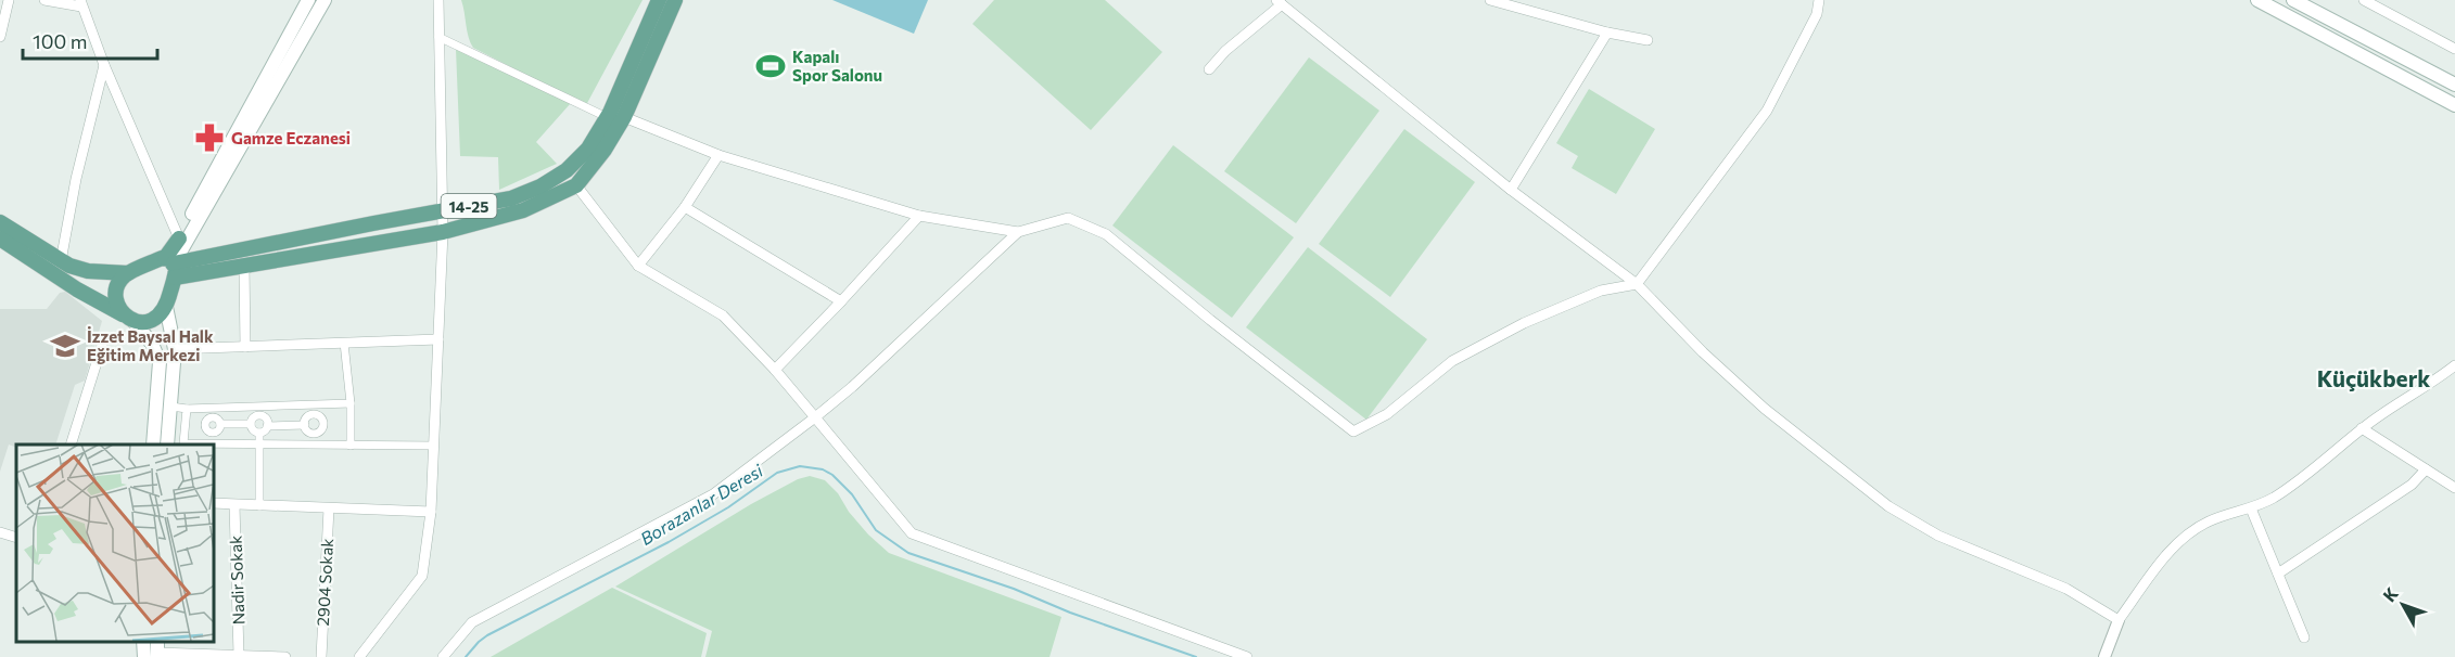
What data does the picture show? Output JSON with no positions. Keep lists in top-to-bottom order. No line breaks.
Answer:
{"streets":{"main road":["14-25"],"street":["Nadir Sokak","2904 Sokak"]},"districts":["Küçükberk"],"water":["Borazanlar Deresi"],"places":{"sports":["Kapalı Spor Salonu"],"pharmacy":["Gamze Eczanesi"],"school or university":["İzzet Baysal Halk Eğitim Merkezi"]},"scale_bar":"100 m","north":"top left"}
